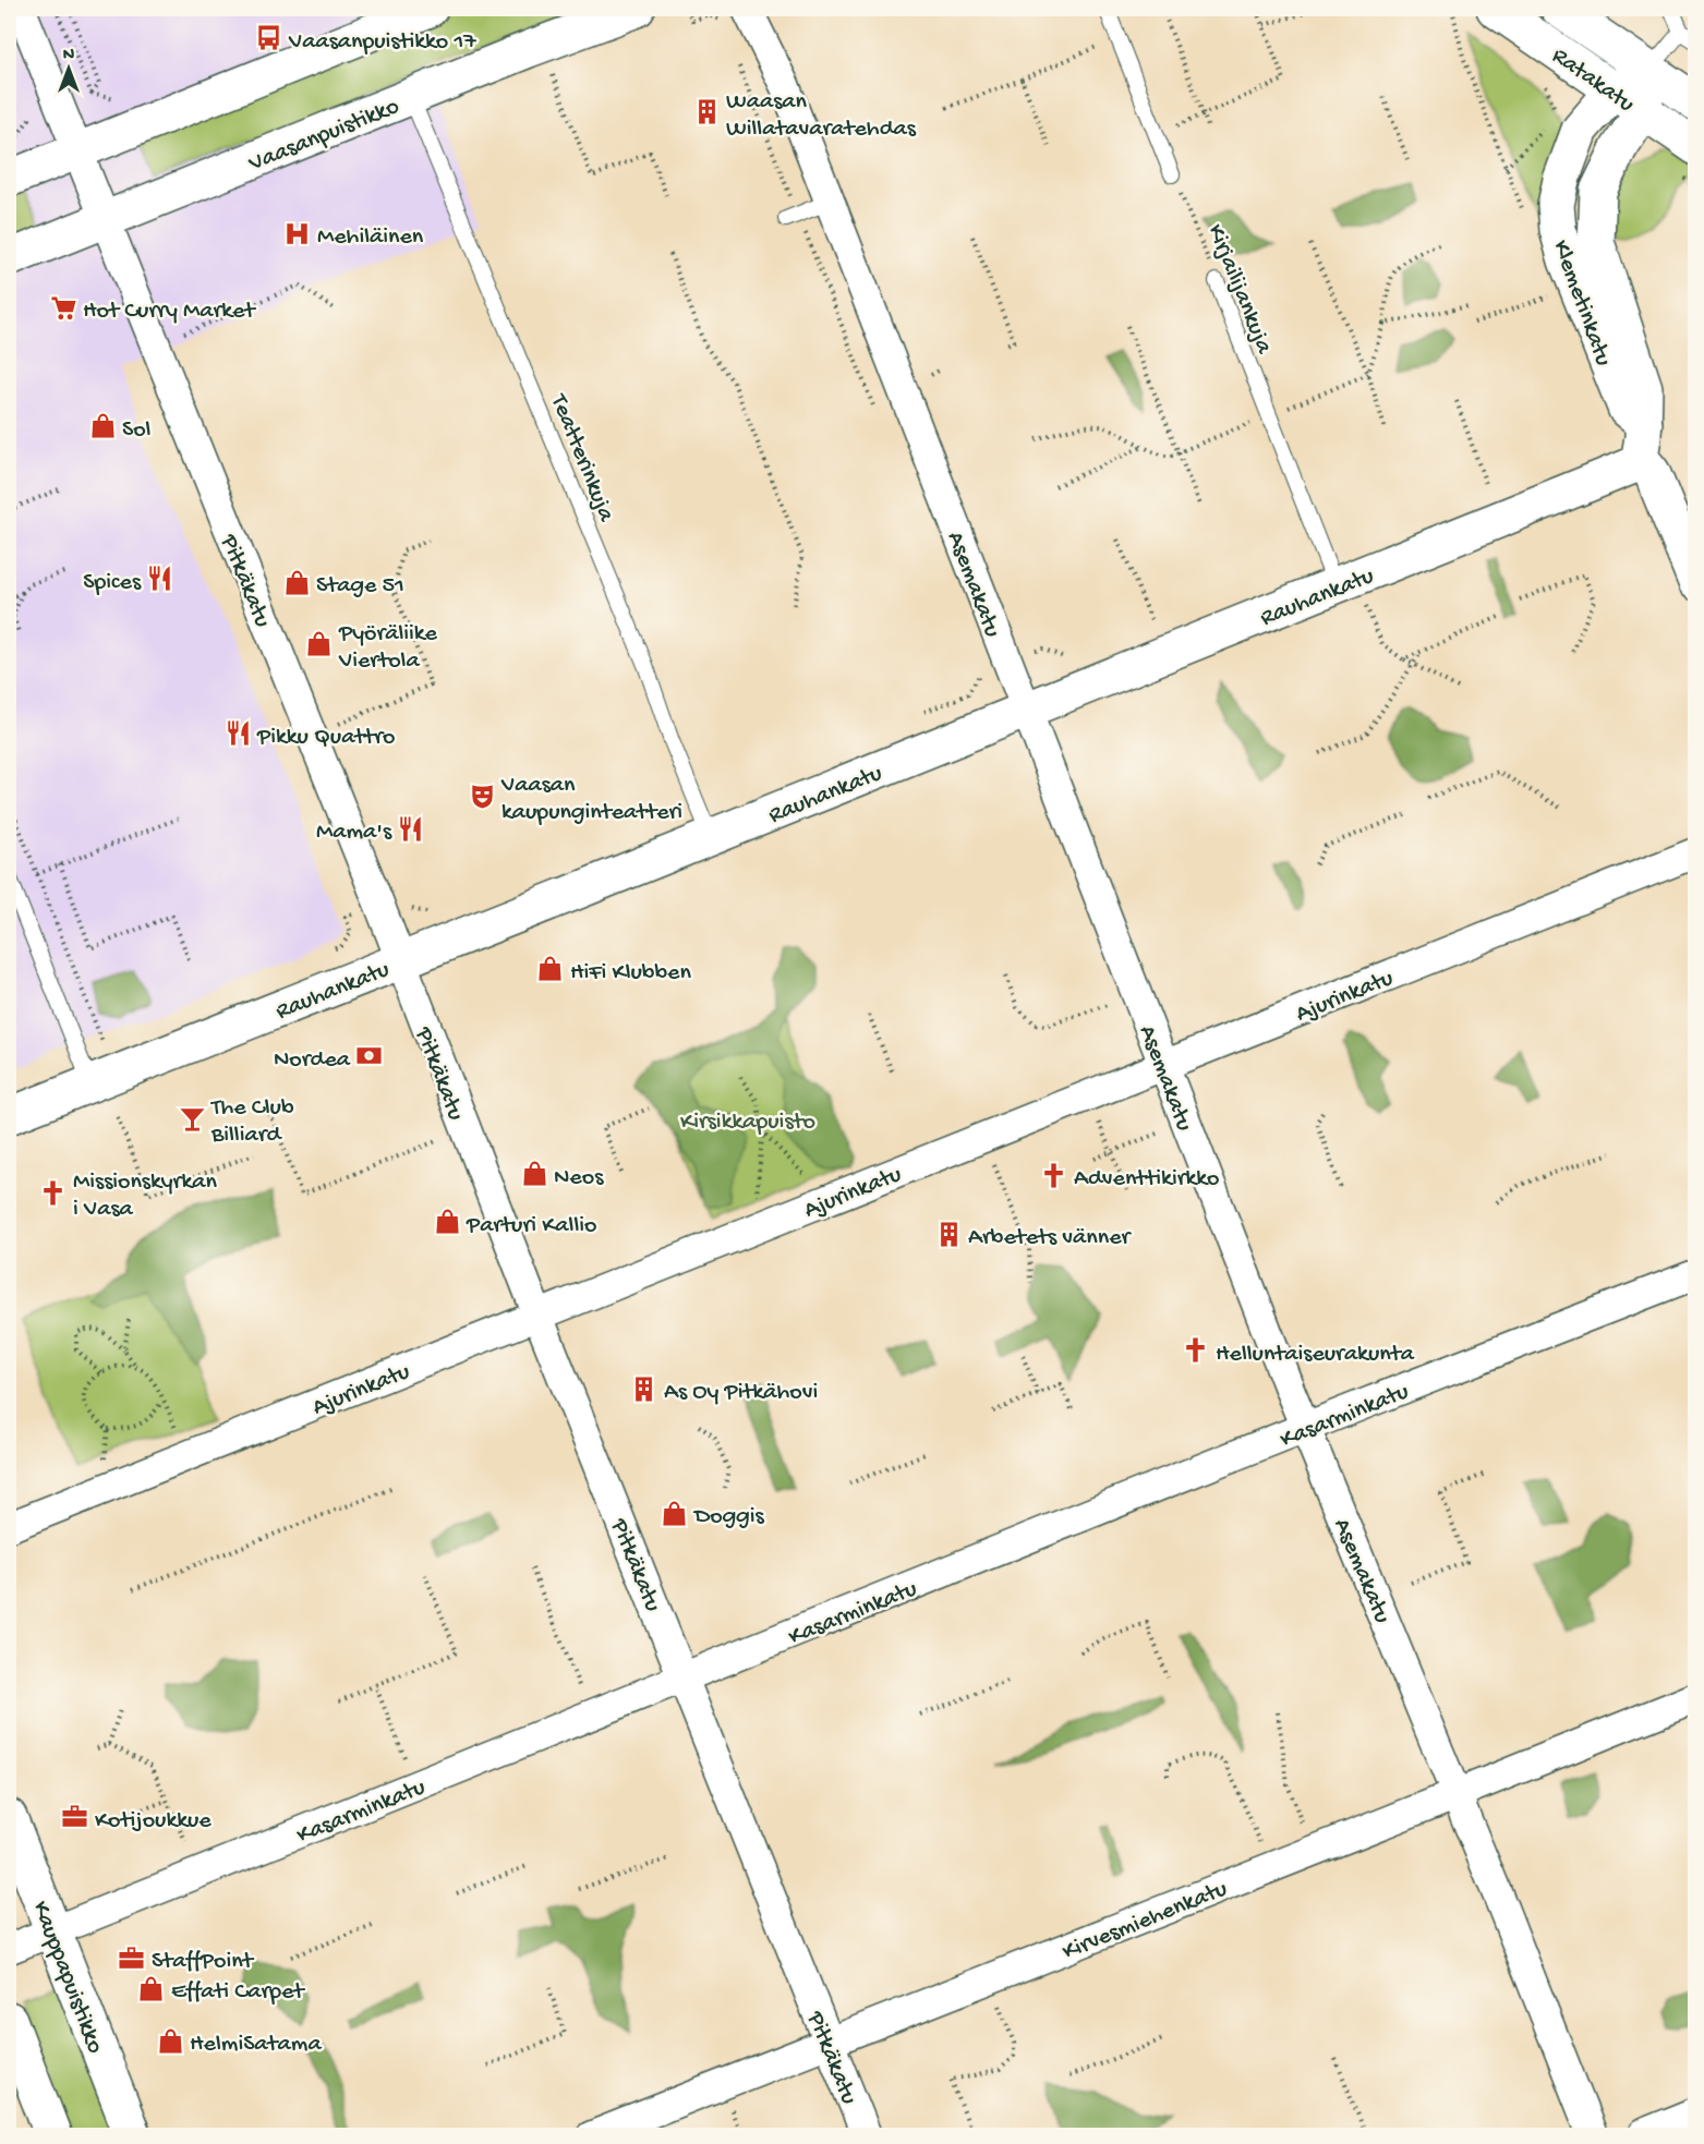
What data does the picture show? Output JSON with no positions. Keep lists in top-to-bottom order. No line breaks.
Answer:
{"streets":{"street":["Ratakatu","Vaasanpuistikko","Klemetinkatu","Pitkäkatu","Asemakatu","Rauhankatu","Ajurinkatu","Kasarminkatu","Kirvesmiehenkatu","Kauppapuistikko"],"lane":["Kirjailijankuja","Teatterinkuja"]},"crossings":[["Ratakatu","Klemetinkatu"],["Vaasanpuistikko","Teatterinkuja"],["Vaasanpuistikko","Pitkäkatu"],["Kirjailijankuja","Rauhankatu"],["Klemetinkatu","Rauhankatu"],["Teatterinkuja","Rauhankatu"],["Pitkäkatu","Rauhankatu"],["Pitkäkatu","Ajurinkatu"],["Pitkäkatu","Kasarminkatu"],["Pitkäkatu","Kirvesmiehenkatu"],["Asemakatu","Rauhankatu"],["Asemakatu","Ajurinkatu"],["Asemakatu","Kasarminkatu"],["Asemakatu","Kirvesmiehenkatu"],["Kasarminkatu","Kauppapuistikko"]],"parks":["Kirsikkapuisto"],"places":{"bus stop":["Vaasanpuistikko 17"],"building":["Waasan Willatavaratehdas","Arbetets vänner","As Oy Pitkähovi"],"hospital":["Mehiläinen"],"supermarket":["Hot Curry Market"],"shop":["Sol","Stage 51","Pyöräliike Viertola","HiFi Klubben","Neos","Parturi Kallio","Doggis","Effati Carpet","HelmiSatama"],"restaurant":["Spices","Pikku Quattro","Mama's"],"theatre":["Vaasan kaupunginteatteri"],"bank":["Nordea"],"bar":["The Club Billiard"],"church":["Adventtikirkko","Missionskyrkan i Vasa","Helluntaiseurakunta"],"office":["Kotijoukkue","StaffPoint"]},"north":"top"}
